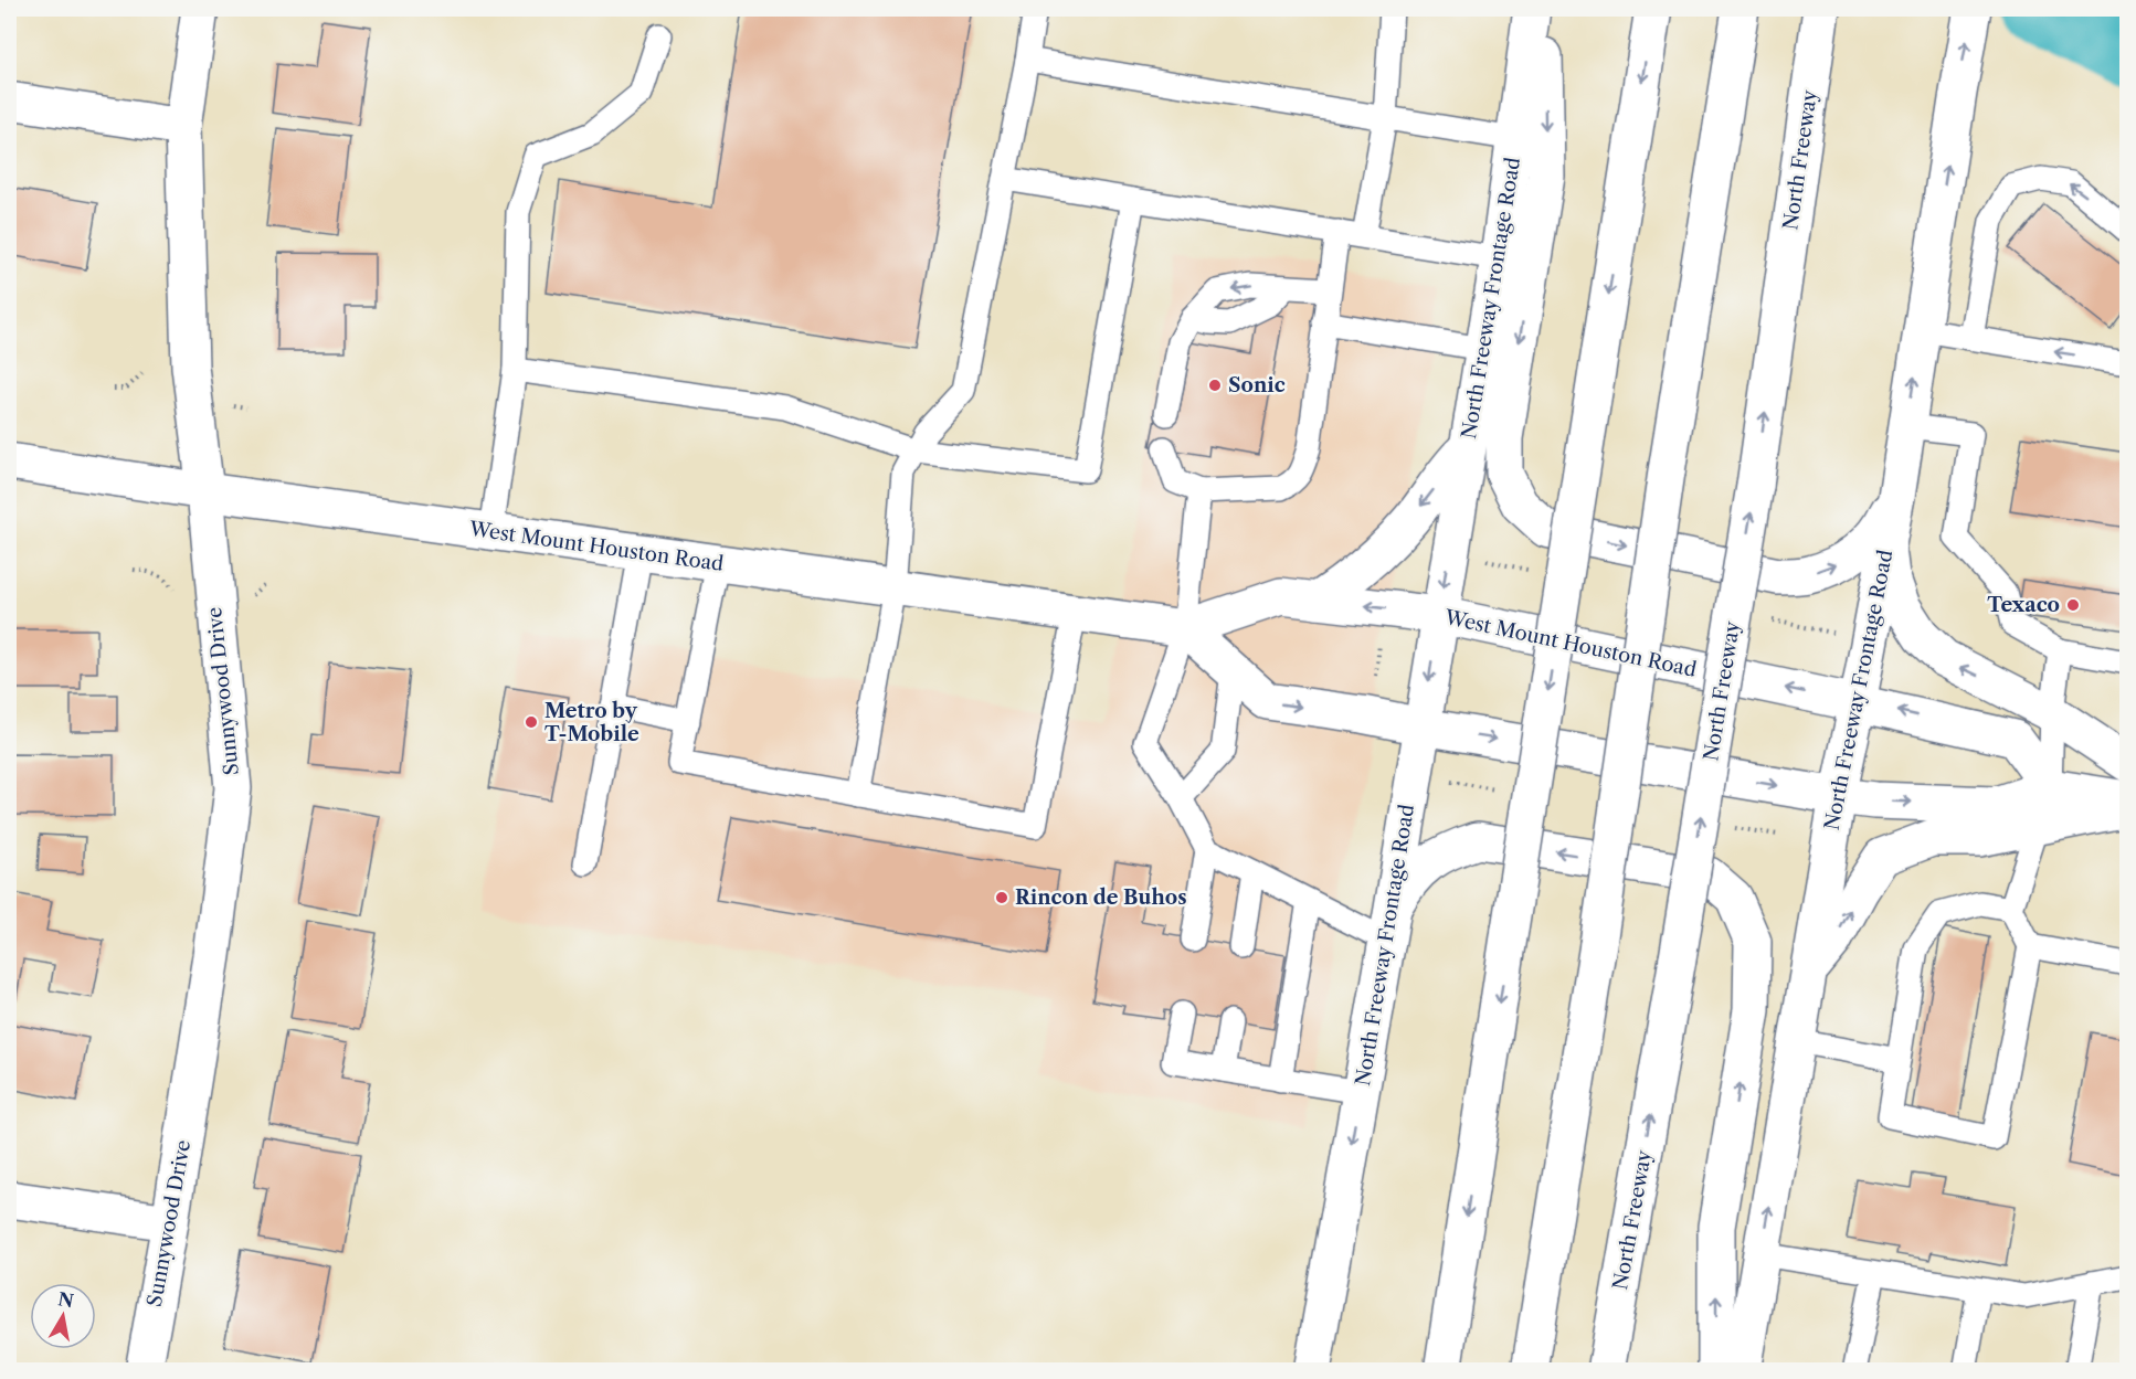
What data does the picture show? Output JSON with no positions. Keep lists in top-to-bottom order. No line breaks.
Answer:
{"streets":{"main road":["North Freeway","North Freeway Frontage Road","West Mount Houston Road","Sunnywood Drive"]},"crossings":[["North Freeway Frontage Road","West Mount Houston Road"],["West Mount Houston Road","Sunnywood Drive"]],"places":["Sonic","Texaco","Metro by T-Mobile","Rincon de Buhos"],"north":"top"}
